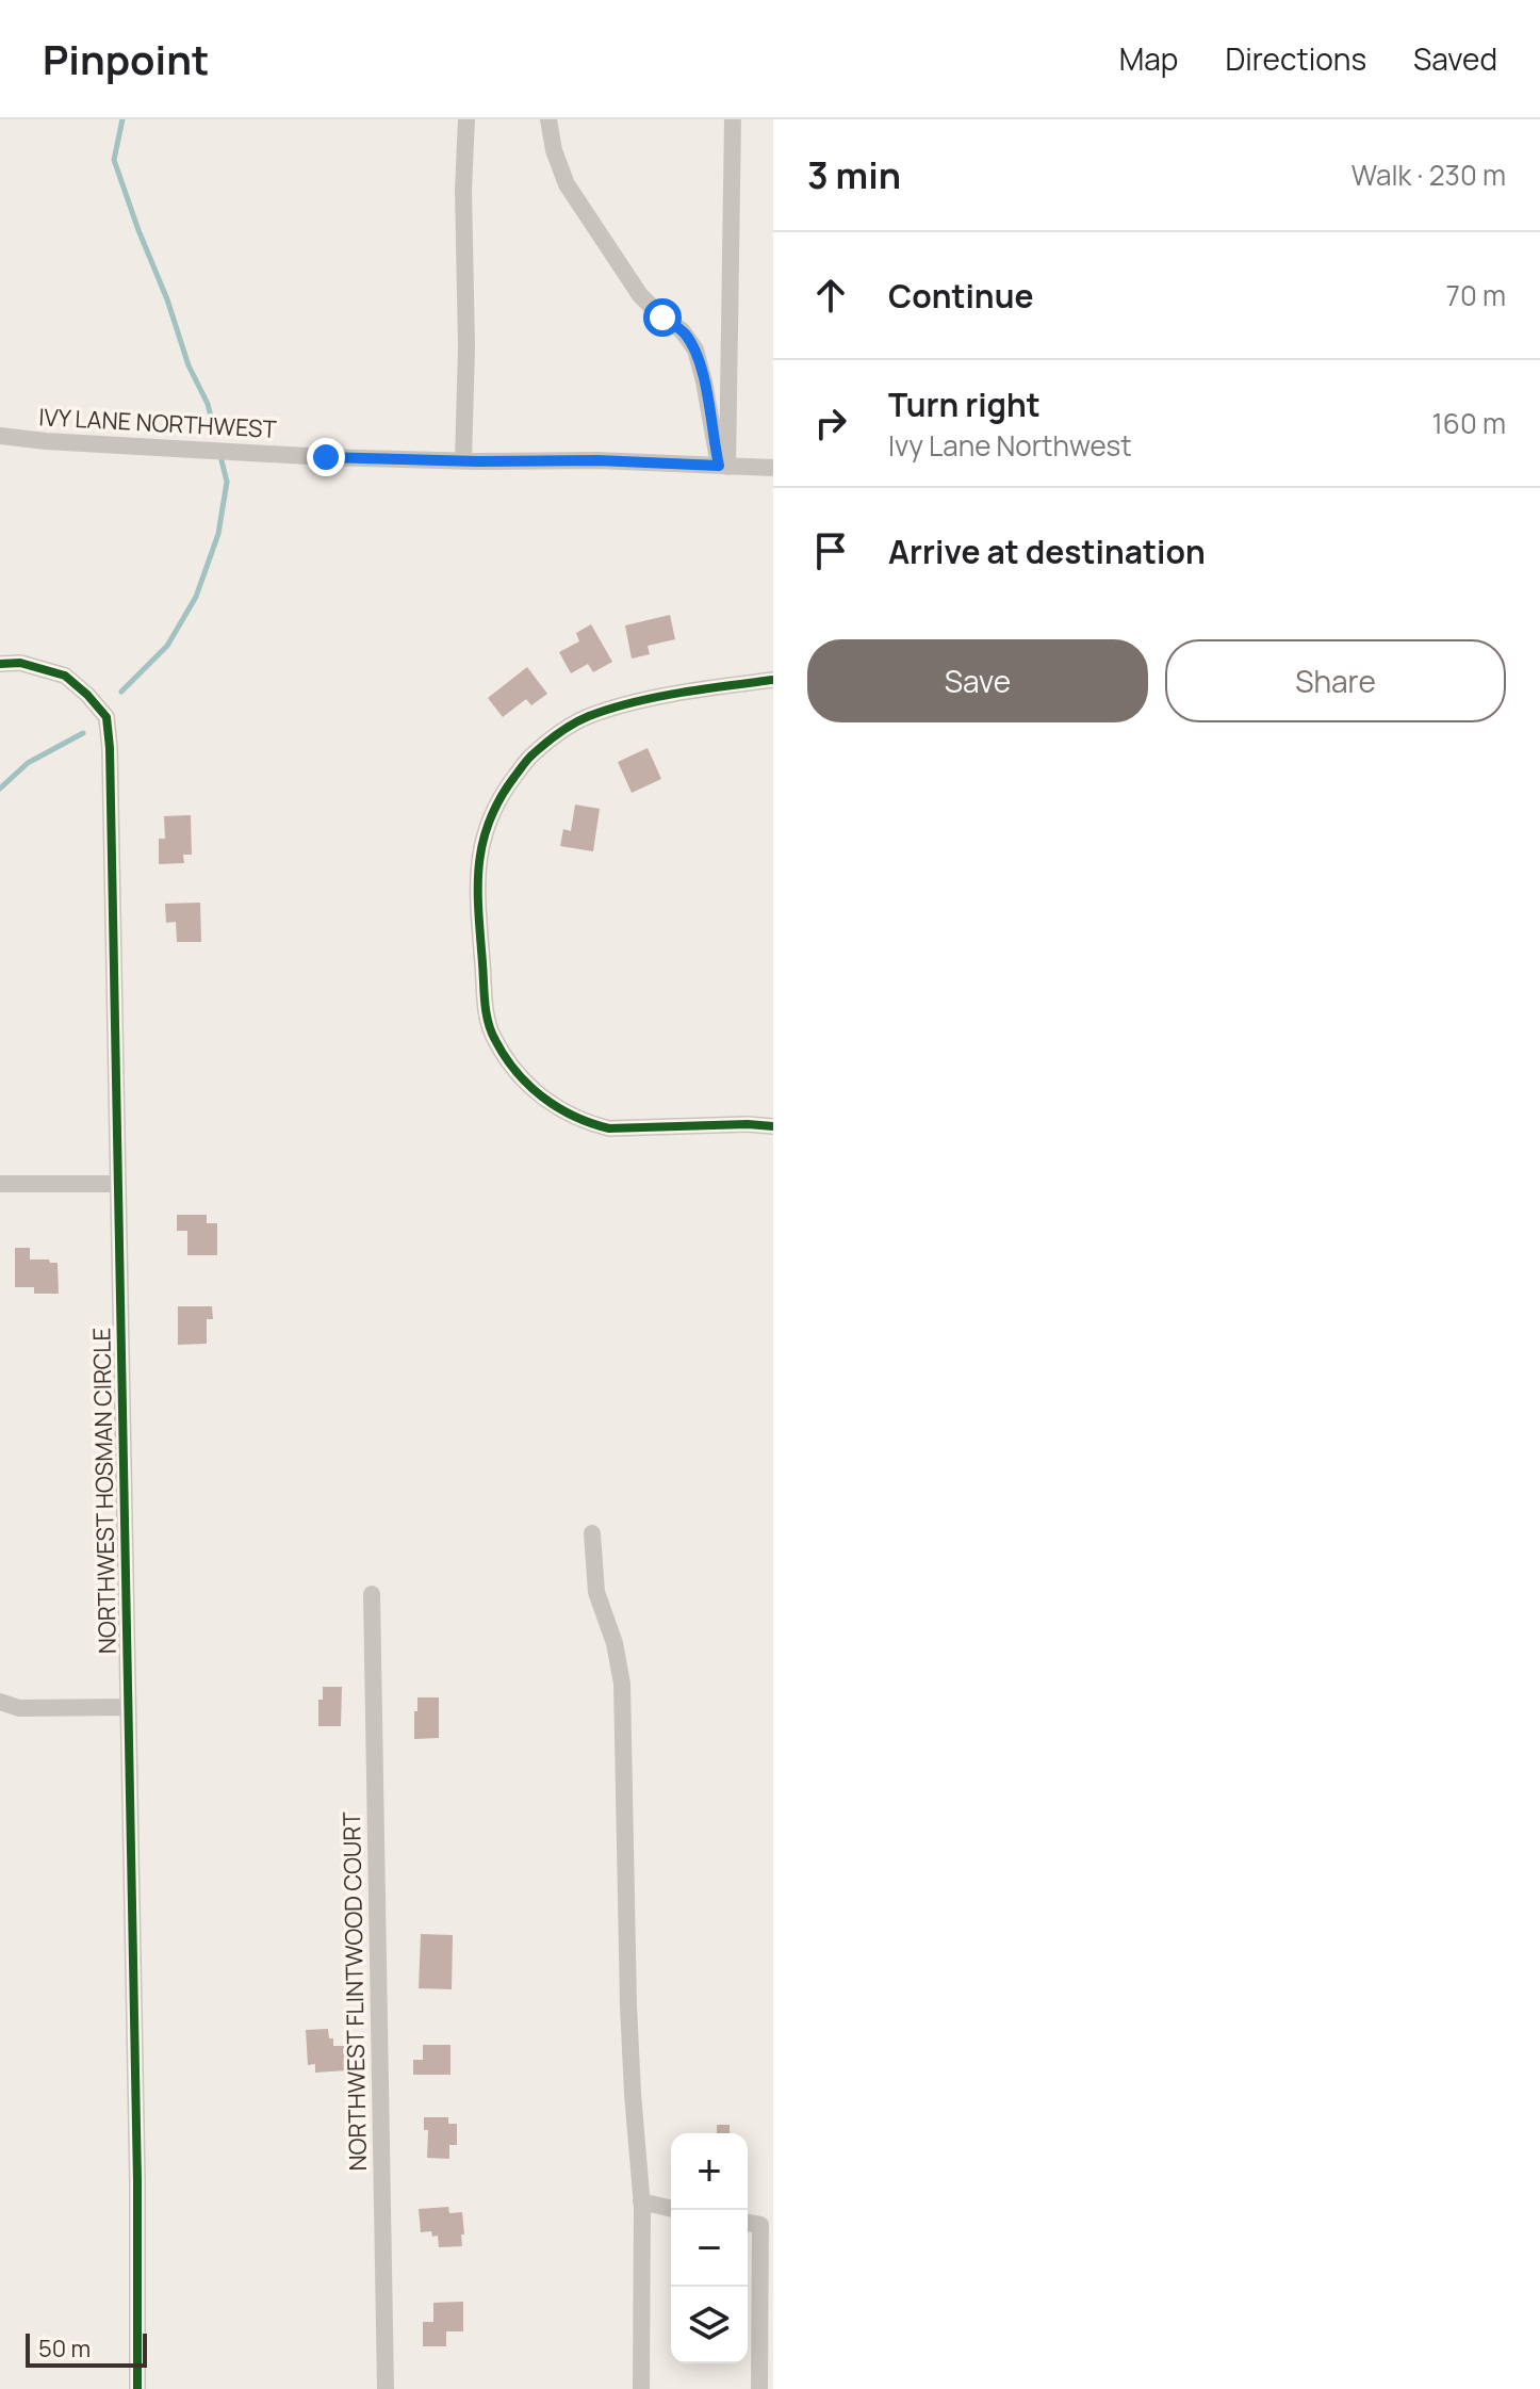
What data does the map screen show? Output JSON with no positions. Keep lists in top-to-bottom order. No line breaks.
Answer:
{"streets":{"street":["IVY LANE NORTHWEST","NORTHWEST HOSMAN CIRCLE","NORTHWEST FLINTWOOD COURT"]},"scale_bar":"50 m","page":{"header":"Pinpoint","nav":["Map","Directions","Saved"],"heading":["3 min","Walk · 230 m"],"list":[["Continue","70 m"],["Turn right","Ivy Lane Northwest","160 m"],"Arrive at destination"],"buttons":["Save","Share"],"map_buttons":["+","−"],"scale":"50 m"}}
